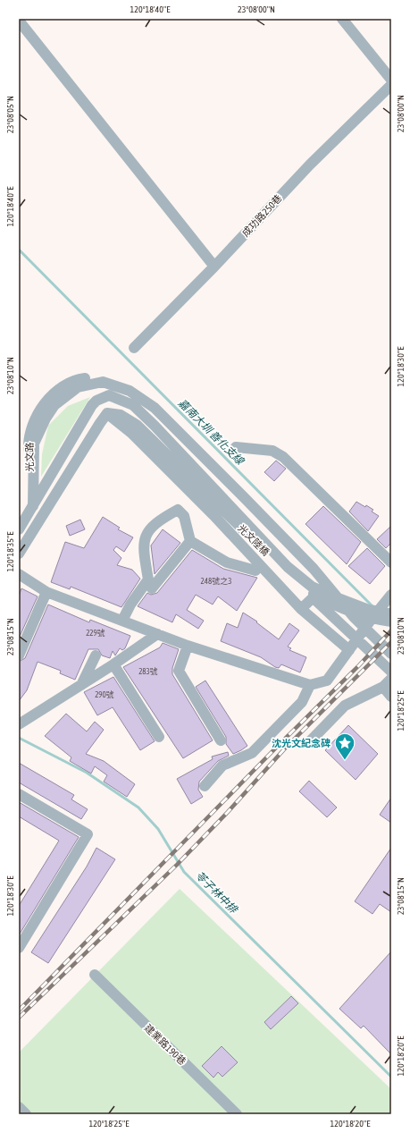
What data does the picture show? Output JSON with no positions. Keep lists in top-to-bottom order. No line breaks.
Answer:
{"streets":{"street":["成功路250巷","光文路","光文陸橋","建業路190巷"]},"water":["嘉南大圳 善化支線","苓子林中排"],"places":{"place":["沈光文紀念碑"]},"house_numbers":["248號之3","229號","283號","290號"],"coordinates":["120°18'40\"E","23°08'00\"N","23°08'05\"N","120°18'30\"E","23°08'10\"N","120°18'35\"E","23°08'15\"N","120°18'25\"E","120°18'20\"E"]}
